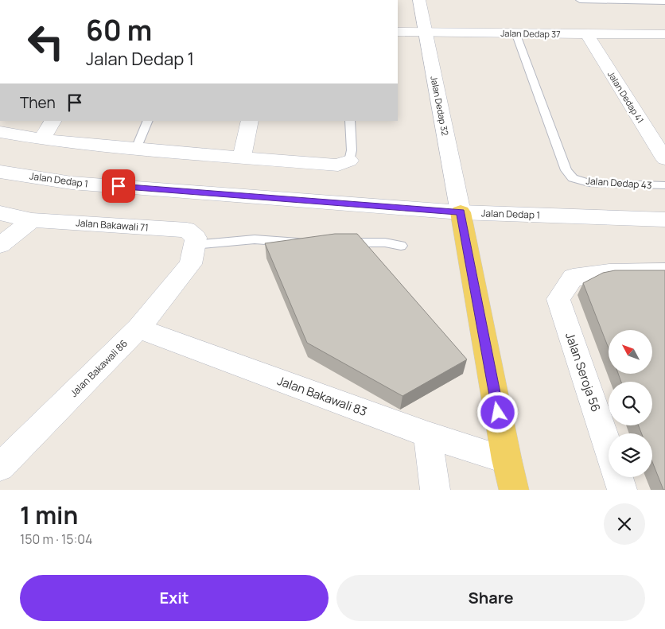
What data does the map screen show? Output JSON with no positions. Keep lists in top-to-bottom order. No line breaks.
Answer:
{"streets":{"street":["Jalan Dedap 37","Jalan Dedap 41","Jalan Dedap 32","Jalan Dedap 1","Jalan Bakawali 71","Jalan Bakawali 86","Jalan Seroja 56","Jalan Bakawali 83"],"lane":["Jalan Dedap 43"]},"crossings":[["Jalan Dedap 37","Jalan Dedap 41"],["Jalan Dedap 37","Jalan Dedap 32"],["Jalan Dedap 37","Jalan Dedap 43"],["Jalan Dedap 32","Jalan Dedap 1"],["Jalan Bakawali 71","Jalan Bakawali 86"],["Jalan Bakawali 86","Jalan Bakawali 83"]],"north":"top left","page":{"turn":["60 m","Jalan Dedap 1"],"then":"Then","heading":["1 min","150 m · 15:04"],"buttons":["Exit","Share"]}}
